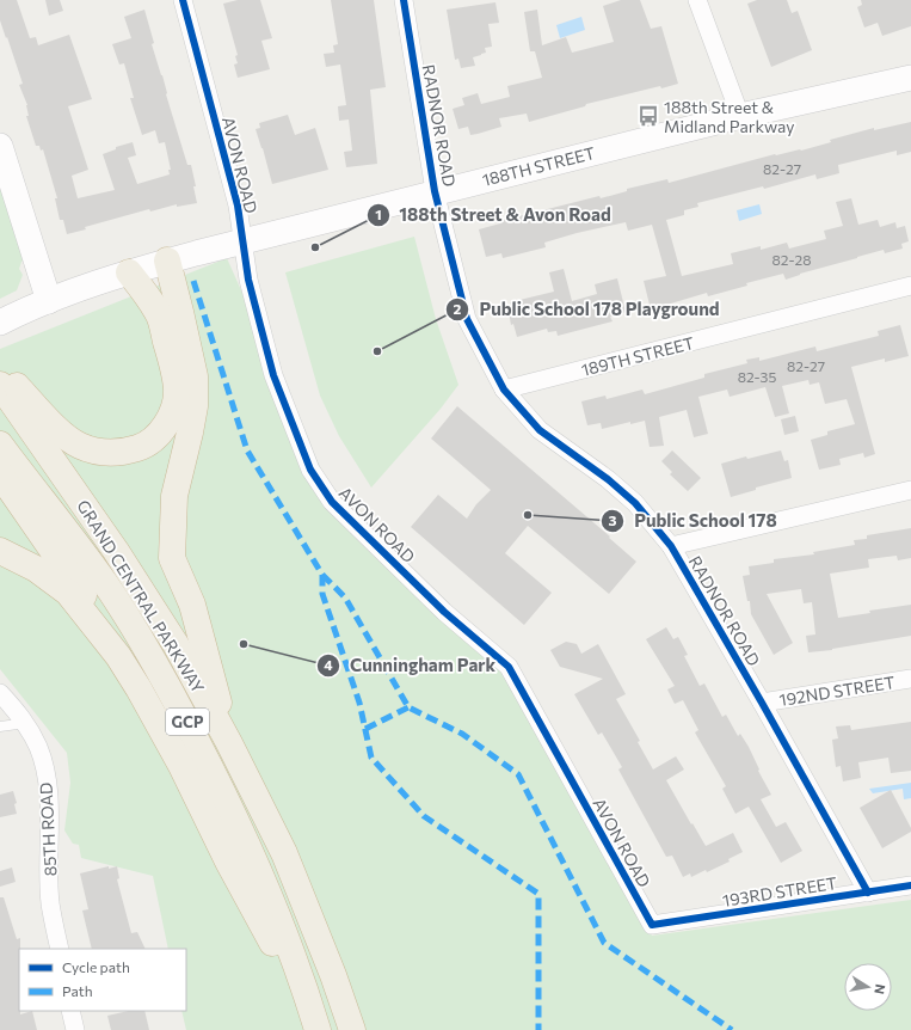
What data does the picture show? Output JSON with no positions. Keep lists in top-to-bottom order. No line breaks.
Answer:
{"streets":{"highway":["GRAND CENTRAL PARKWAY","GCP"],"street":["RADNOR ROAD","AVON ROAD","188TH STREET","189TH STREET","192ND STREET","85TH ROAD","193RD STREET"]},"crossings":[["RADNOR ROAD","188TH STREET"],["RADNOR ROAD","189TH STREET"],["RADNOR ROAD","192ND STREET"],["RADNOR ROAD","193RD STREET"],["AVON ROAD","188TH STREET"],["AVON ROAD","193RD STREET"]],"places":{"bus stop":["188th Street & Midland Parkway"],"other":["188th Street & Avon Road","Public School 178 Playground","Public School 178","Cunningham Park"]},"house_numbers":["82-27","82-28","82-27","82-35"],"legend":["Cycle path","Path"],"north":"right"}
